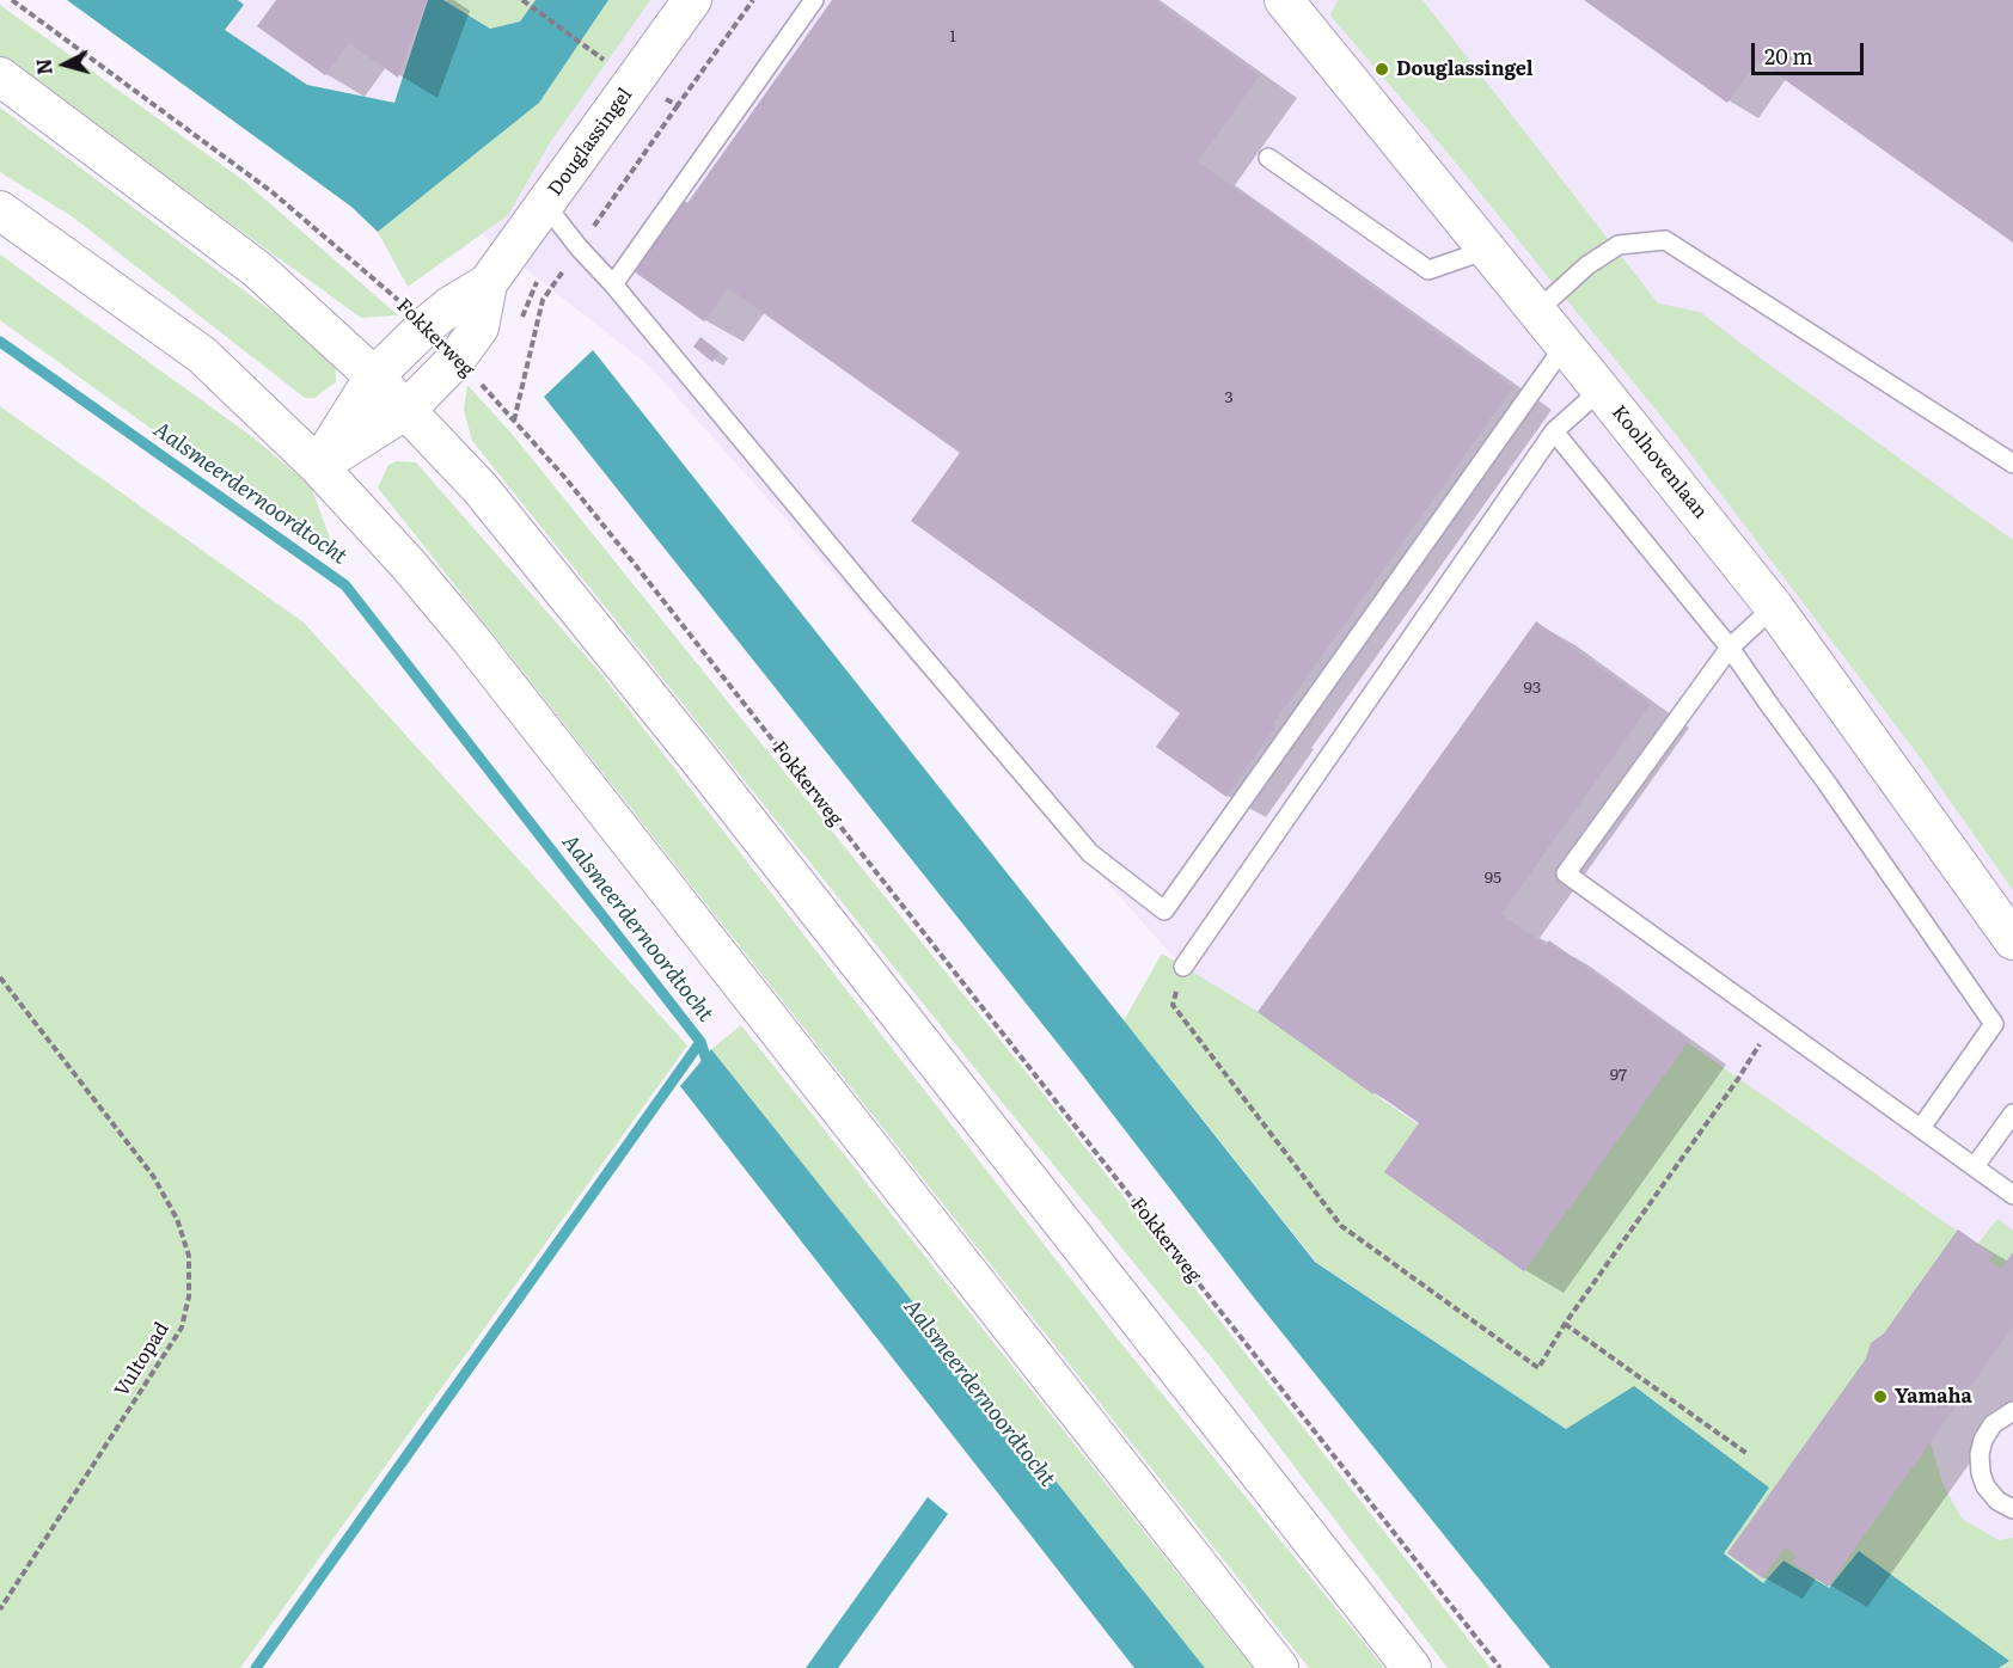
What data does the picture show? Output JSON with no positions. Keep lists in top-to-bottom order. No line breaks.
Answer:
{"streets":{"street":["Douglassingel","Koolhovenlaan"],"path":["Fokkerweg","Vultopad"]},"crossings":[["Douglassingel","Fokkerweg"]],"water":["Aalsmeerdernoordtocht"],"places":["Douglassingel","Yamaha"],"house_numbers":["1","3","93","95","97"],"scale_bar":"20 m","north":"left"}
